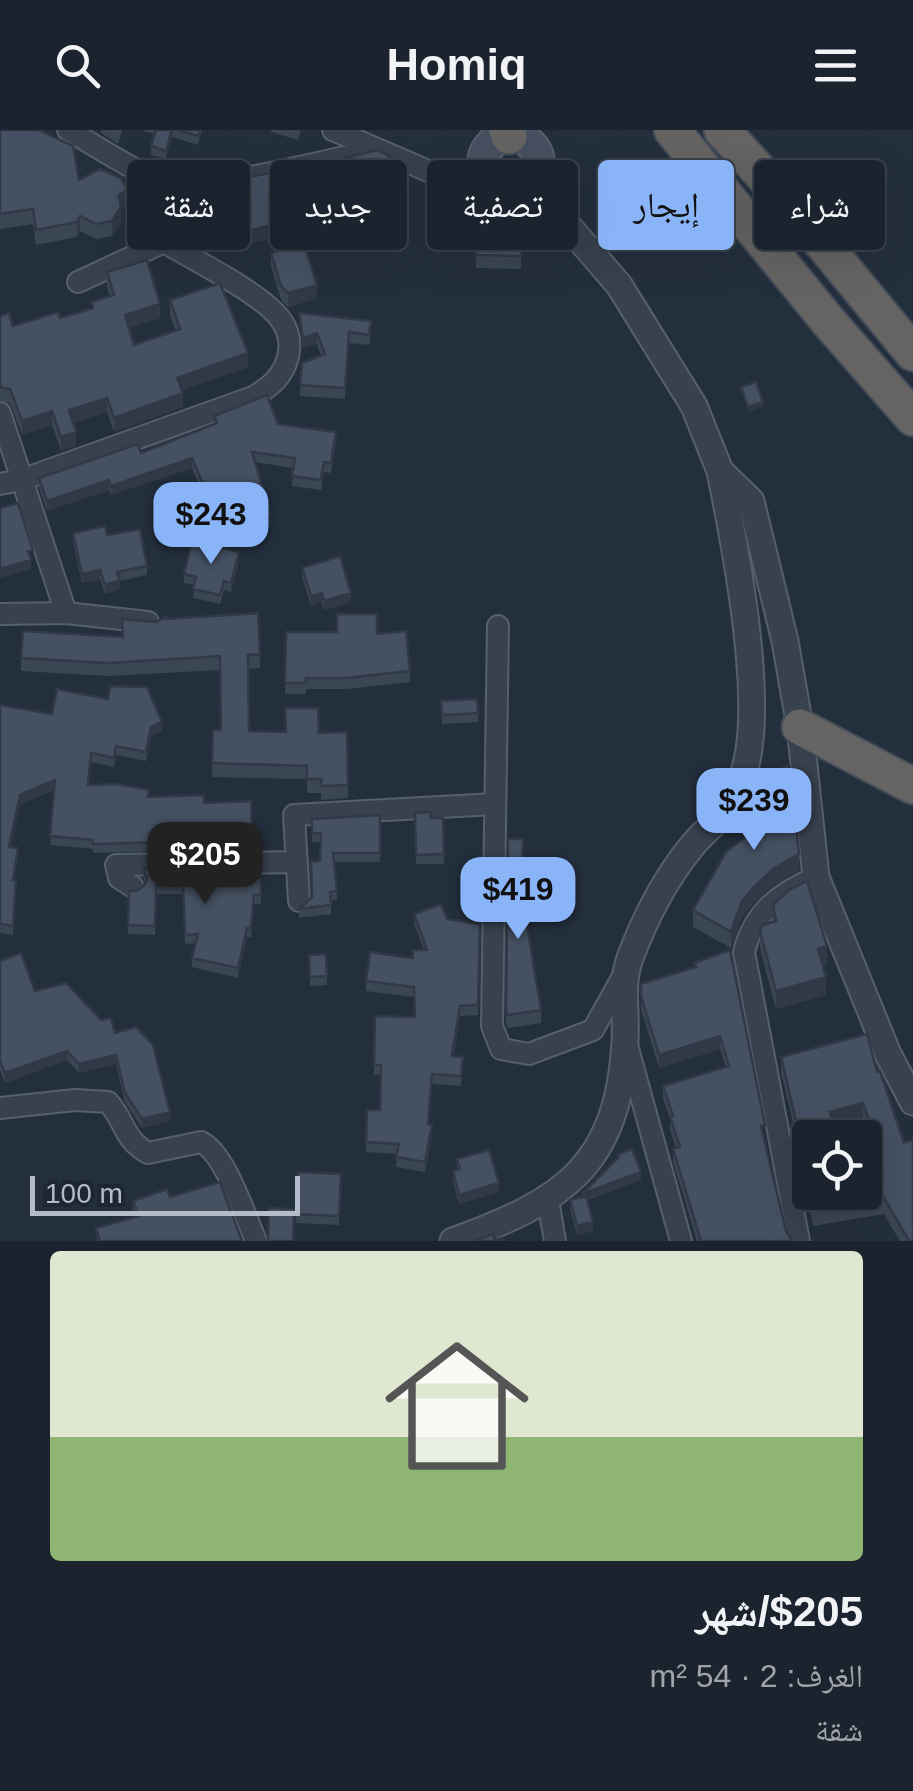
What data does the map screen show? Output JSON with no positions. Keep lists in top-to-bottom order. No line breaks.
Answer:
{"scale_bar":"100 m","page":{"header":"Homiq","chip":["شراء","إيجار","تصفية","جديد","شقة"],"price":["$243","$239","$205","$419"],"scale":"100 m","list":[{"name":"$205/شهر","note":"الغرف: 2 · 54 m² · شقة"}]}}
